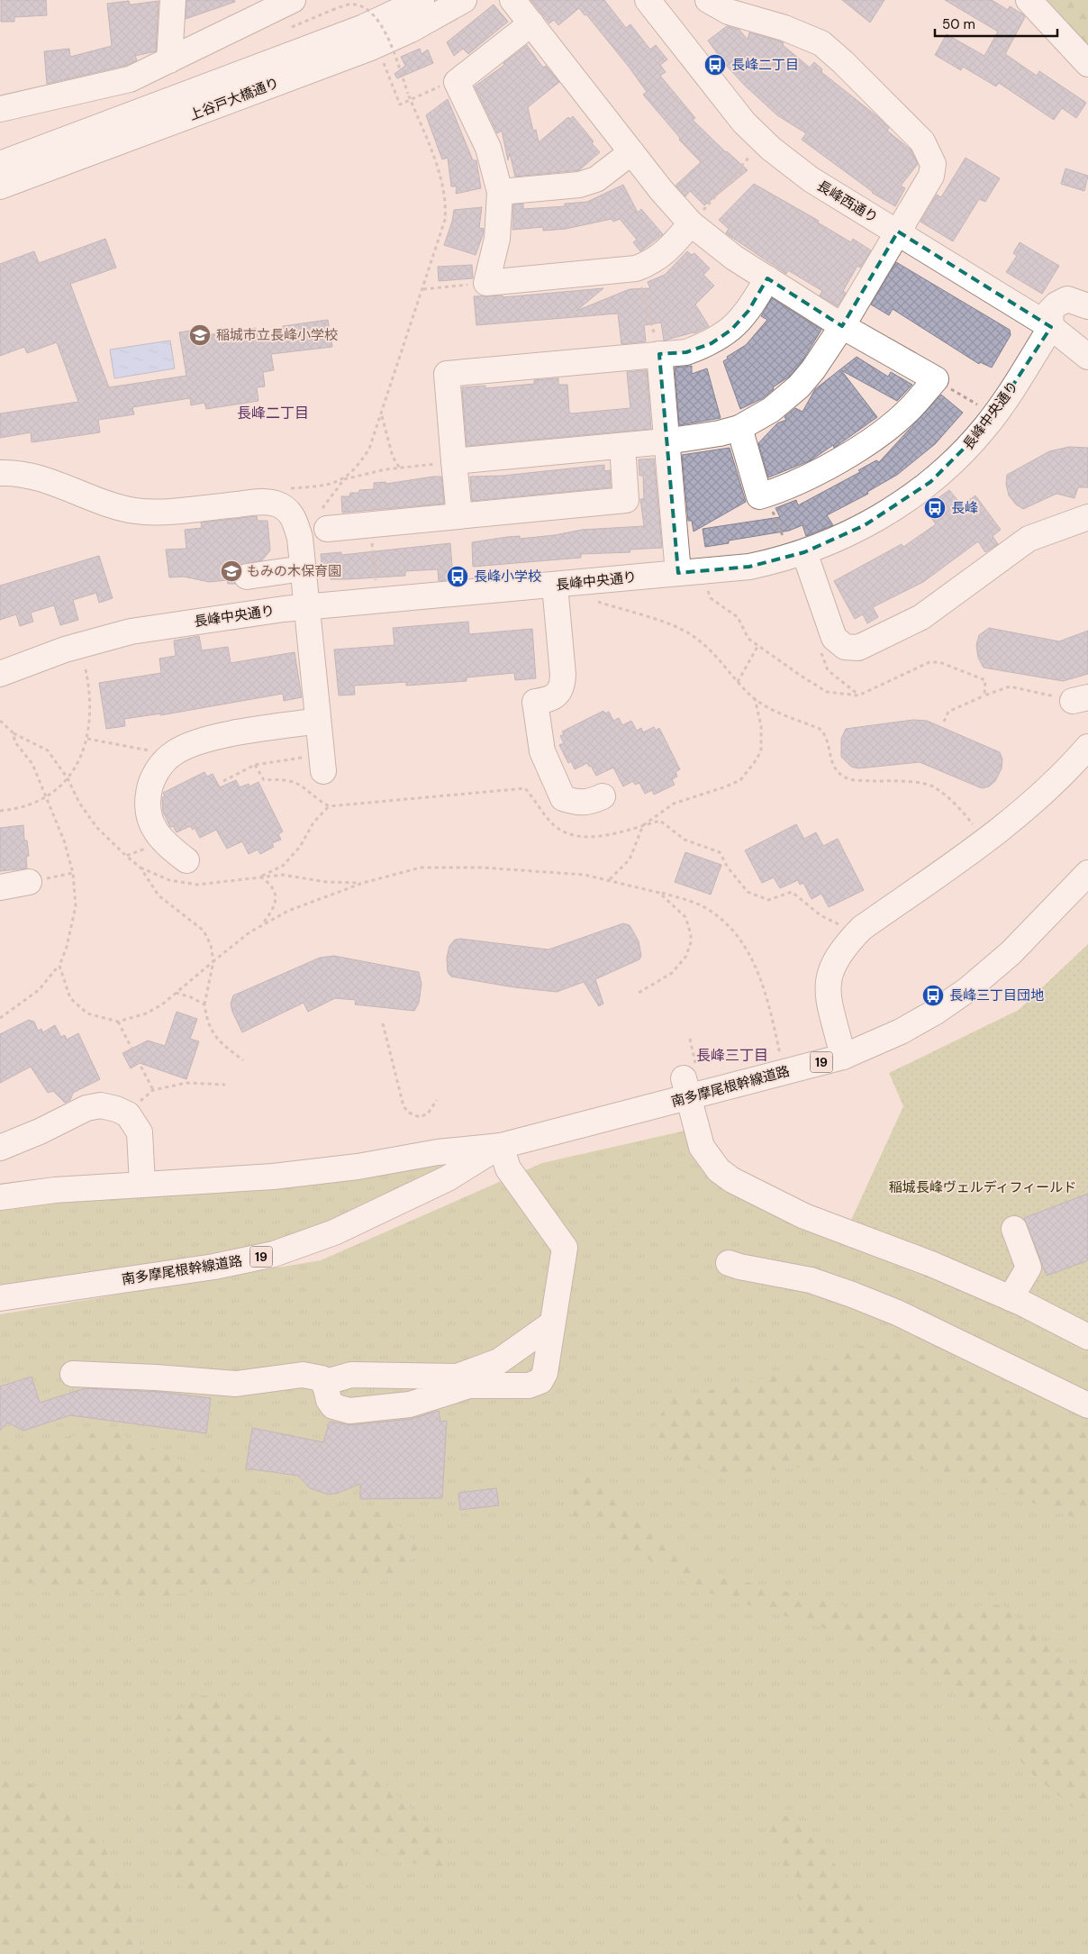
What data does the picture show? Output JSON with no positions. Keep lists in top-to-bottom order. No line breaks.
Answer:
{"streets":{"street":["上谷戸大橋通り","長峰西通り","長峰中央通り","19","南多摩尾根幹線道路"]},"crossings":[["長峰西通り","長峰中央通り"]],"districts":["長峰二丁目","長峰三丁目"],"parks":["稲城長峰ヴェルディフィールド"],"places":{"bus stop":["長峰二丁目","長峰","長峰小学校","長峰三丁目団地"],"school or university":["稲城市立長峰小学校","もみの木保育園"]},"scale_bar":"50 m"}
